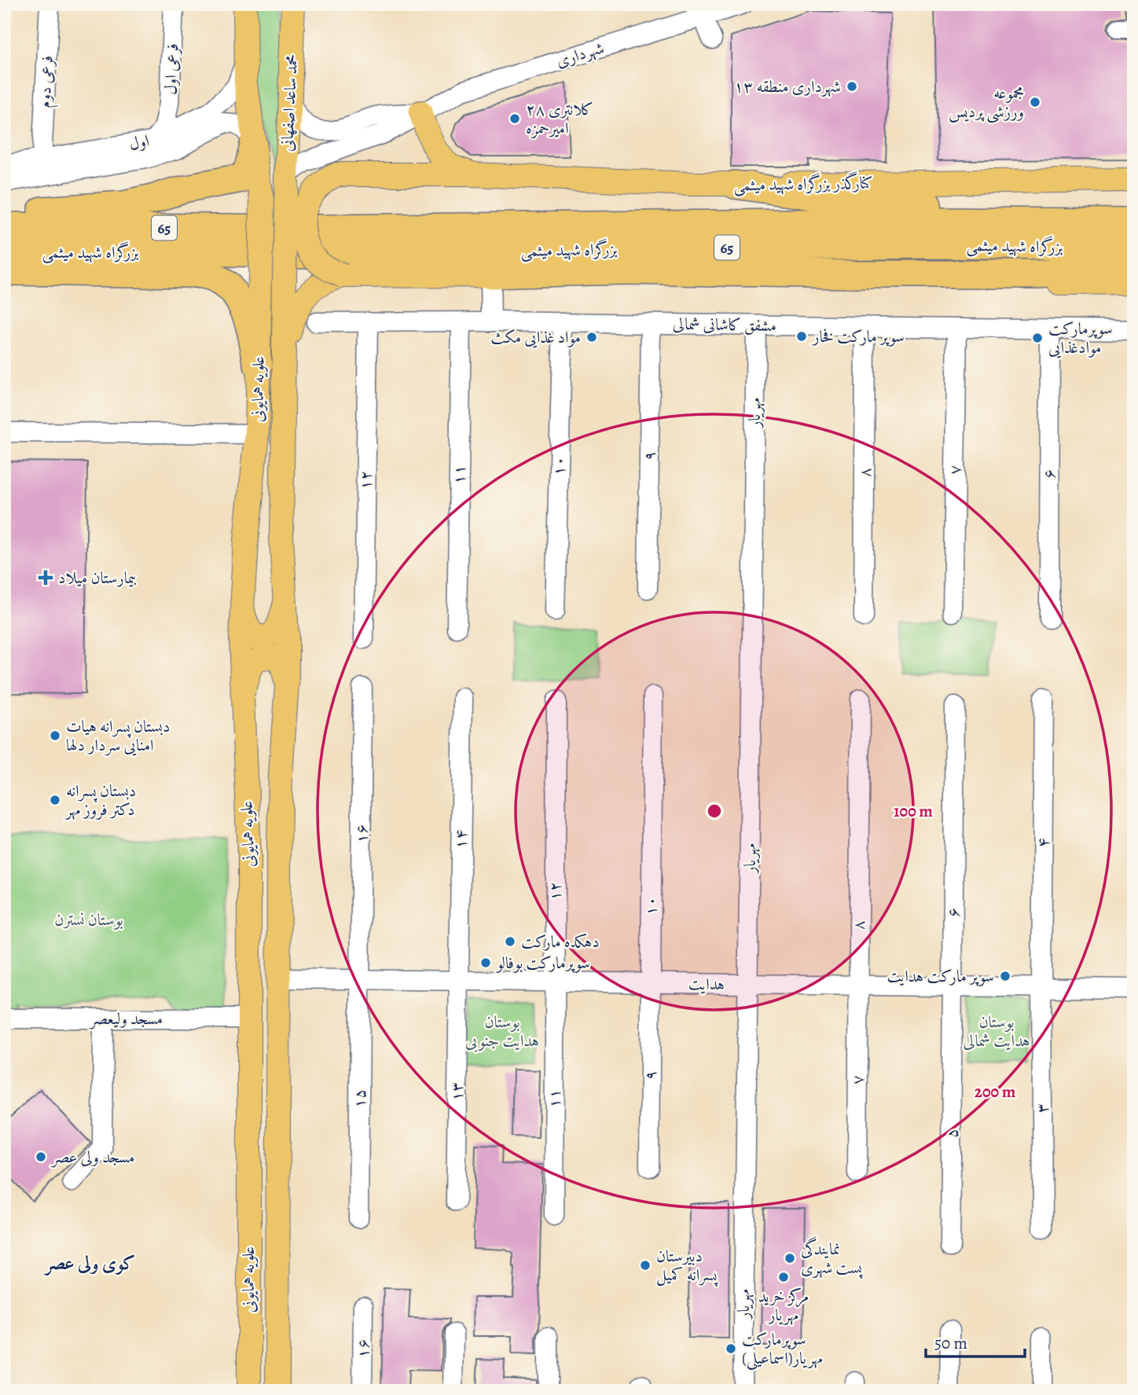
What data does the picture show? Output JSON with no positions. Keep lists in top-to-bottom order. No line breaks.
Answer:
{"streets":{"highway":["65","بزرگراه شهید میثمی"],"main road":["محمد ساعد اصفهانی","کنارگذر بزرگراه شهید میثمی","علویه همایونی"],"street":["شهرداری","فرعی اول","فرعی دوم","اول","مشفق کاشانی شمالی","مهریار","۹","۱۰","۷","۸","۶","۱۱","۱۲","۱۶","۱۴","۴","هدایت","مسجد ولیعصر","۱۳","۱۵","۳","۵"]},"crossings":[["شهرداری","محمد ساعد اصفهانی"],["فرعی اول","اول"],["فرعی دوم","اول"],["محمد ساعد اصفهانی","اول"],["محمد ساعد اصفهانی","علویه همایونی"],["مشفق کاشانی شمالی","مهریار"],["مشفق کاشانی شمالی","۹"],["مشفق کاشانی شمالی","۱۰"],["مشفق کاشانی شمالی","۷"],["مشفق کاشانی شمالی","۸"],["مشفق کاشانی شمالی","۶"],["مشفق کاشانی شمالی","۱۱"],["مشفق کاشانی شمالی","۱۲"],["علویه همایونی","هدایت"],["علویه همایونی","مسجد ولیعصر"],["مهریار","هدایت"],["۹","۱۰"],["۹","هدایت"],["۱۰","هدایت"],["۷","۸"],["۷","هدایت"],["۸","هدایت"],["۶","هدایت"],["۶","۵"],["۱۱","۱۲"],["۱۱","هدایت"],["۱۲","هدایت"],["۱۶","هدایت"],["۱۶","۱۵"],["۱۴","هدایت"],["۱۴","۱۳"],["۴","هدایت"],["۴","۳"],["هدایت","۱۳"],["هدایت","۱۵"],["هدایت","۳"],["هدایت","۵"]],"districts":["کوی ولی عصر"],"parks":["بوستان نسترن","بوستان هدایت جنوبی","بوستان هدایت شمالی"],"places":{"other":["شهرداری منطقه ۱۳","مجموعه ورزشی پردیس","کلانتری ۲۸ امیرحمزه","سوپر مارکت فخار","مواد غذایی مکث","سوپرمارکت موادغذایی","دبستان پسرانه هیات امنایی سردار دلها","دبستان پسرانه دکتر فروز مهر","دهکده مارکت","سوپرمارکت بوفالو","سوپر مارکت هدایت","مسجد ولی عصر","نمایندگی پست شهری","دبیرستان پسرانه کمیل","مرکز خرید مهریار","سوپرمارکت مهریار(اسماعیلی)"],"health":["بیمارستان میلاد"]},"scale_bar":"50 m","rings":["100 m","200 m"]}
